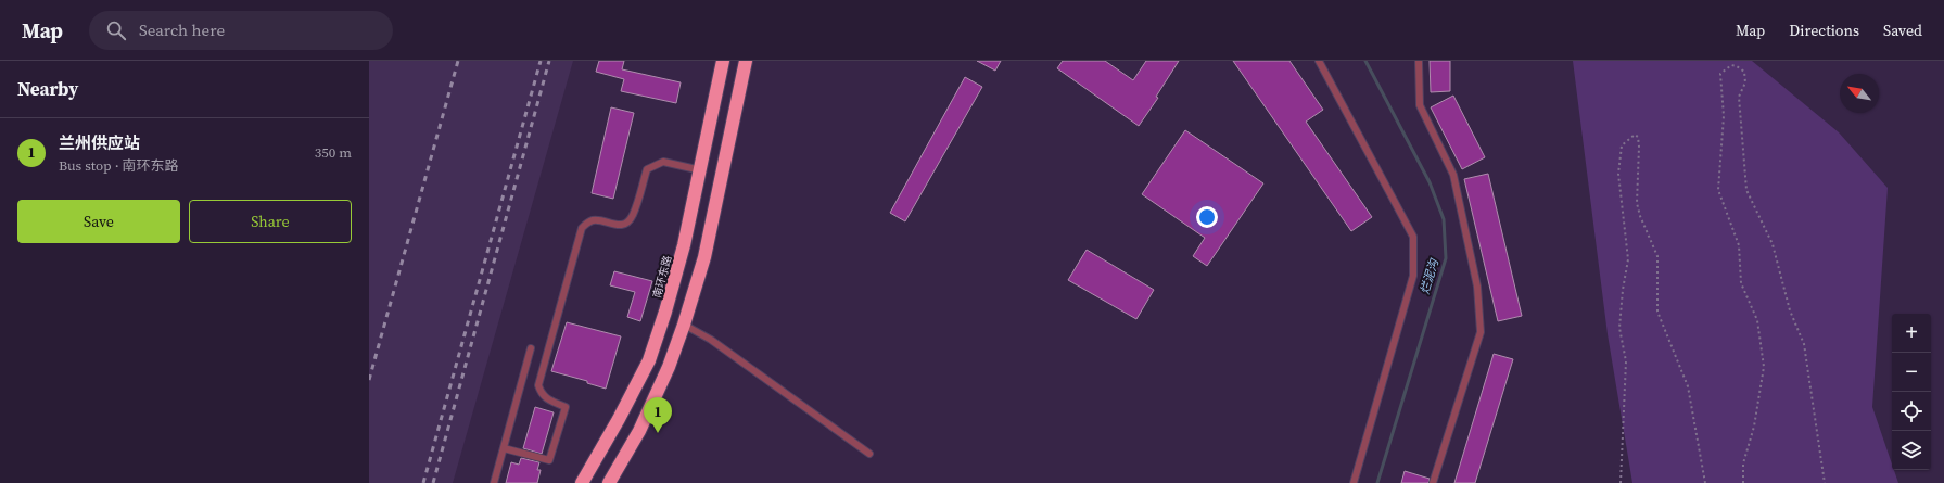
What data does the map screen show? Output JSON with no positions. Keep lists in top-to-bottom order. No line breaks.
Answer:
{"streets":{"highway":["南环东路"]},"water":["烂泥沟"],"north":"top left","page":{"header":"Map","search":"Search here","nav":["Map","Directions","Saved"],"heading":"Nearby","list":[{"mark":"1","name":"兰州供应站","note":"Bus stop · 南环东路","value":"350 m"}],"buttons":["Save","Share"],"map_buttons":["+","−"],"pins":"1"}}
